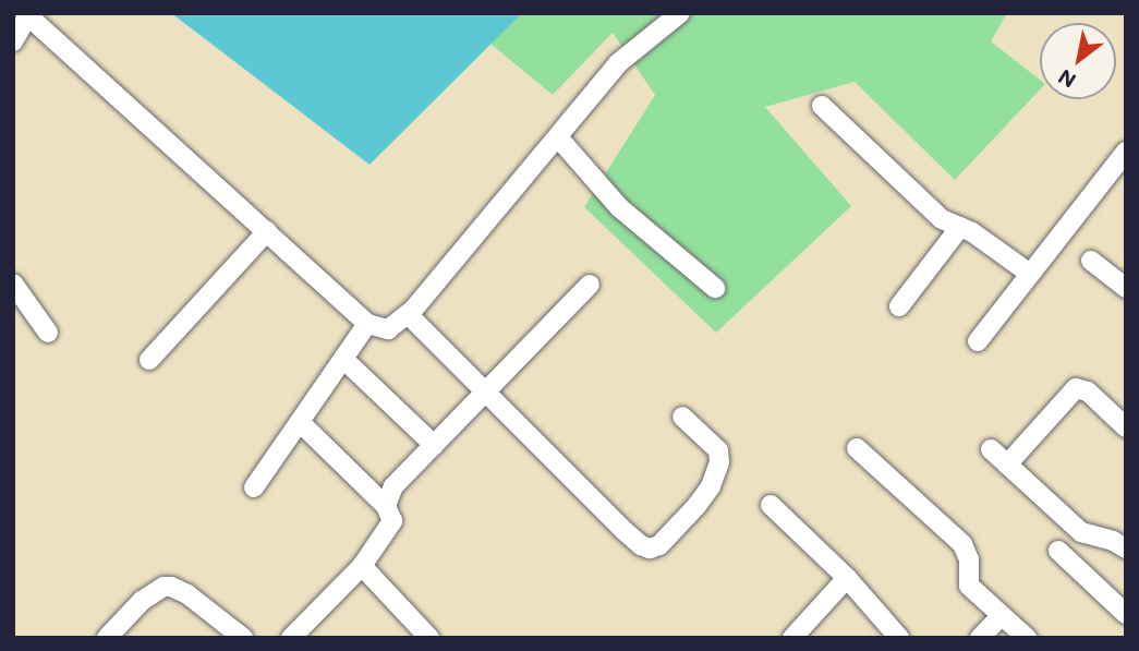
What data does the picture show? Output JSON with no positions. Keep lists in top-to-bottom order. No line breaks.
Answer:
{"north":"bottom left"}
